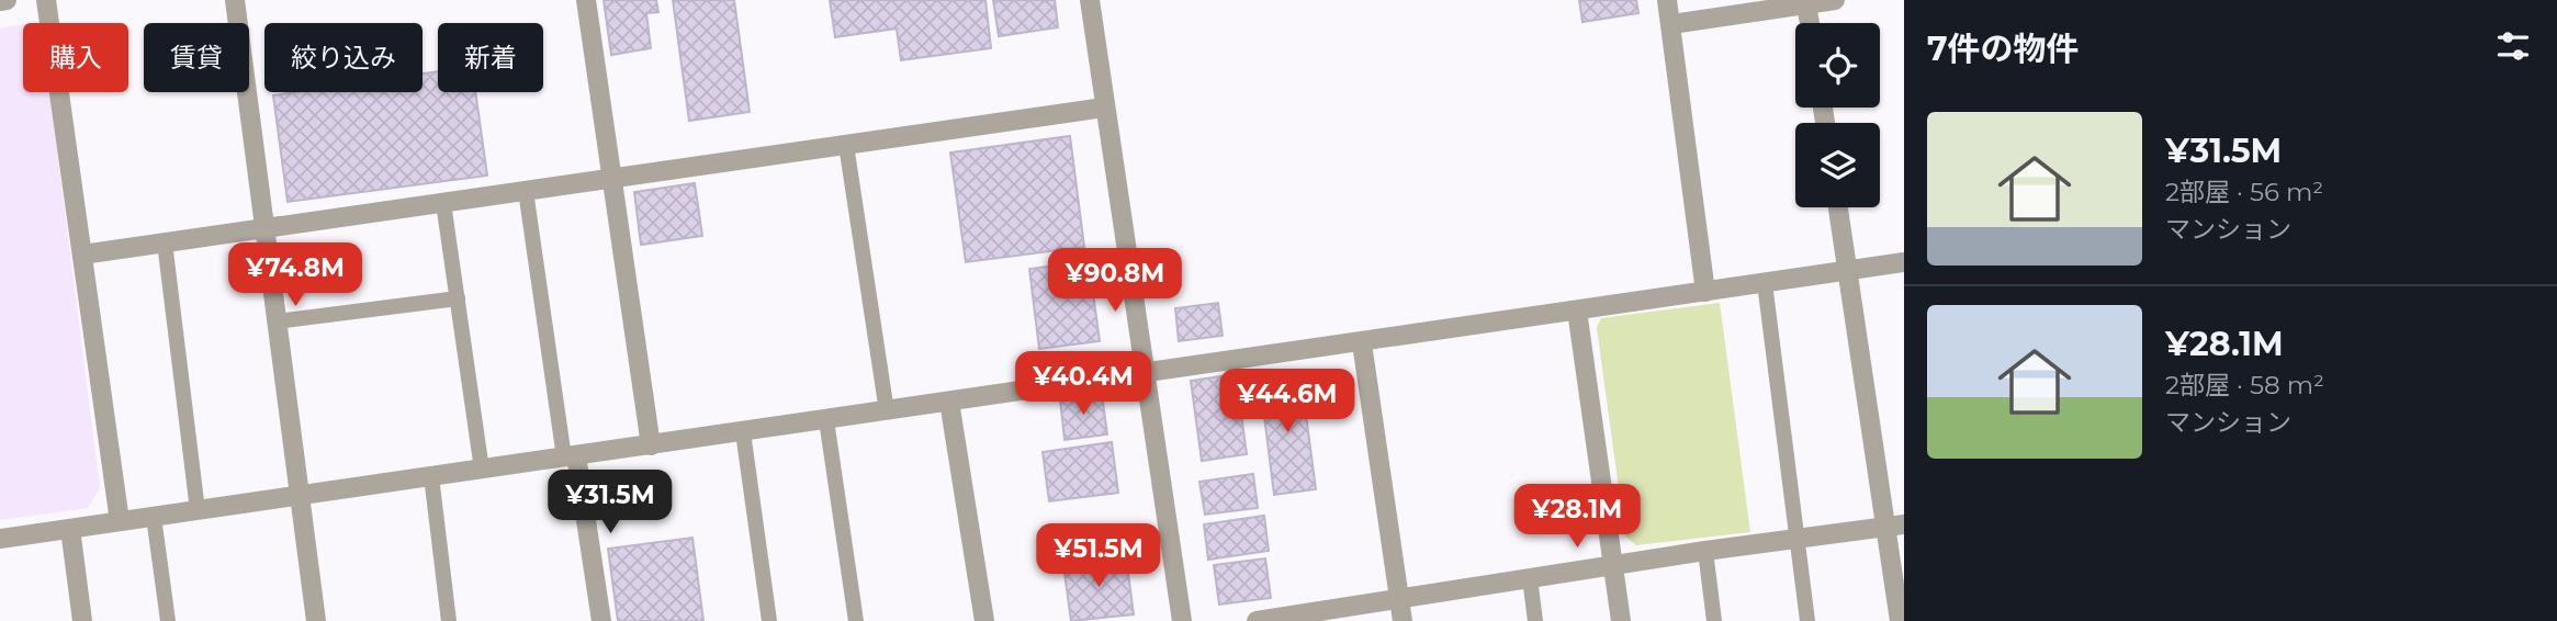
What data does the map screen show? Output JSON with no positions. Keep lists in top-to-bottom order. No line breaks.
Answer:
{"page":{"heading":"7件の物件","chip":["購入","賃貸","絞り込み","新着"],"list":[{"name":"¥31.5M","note":"2部屋 · 56 m² · マンション"},{"name":"¥28.1M","note":"2部屋 · 58 m² · マンション"}],"price":["¥74.8M","¥90.8M","¥40.4M","¥44.6M","¥31.5M","¥28.1M","¥51.5M"]}}
